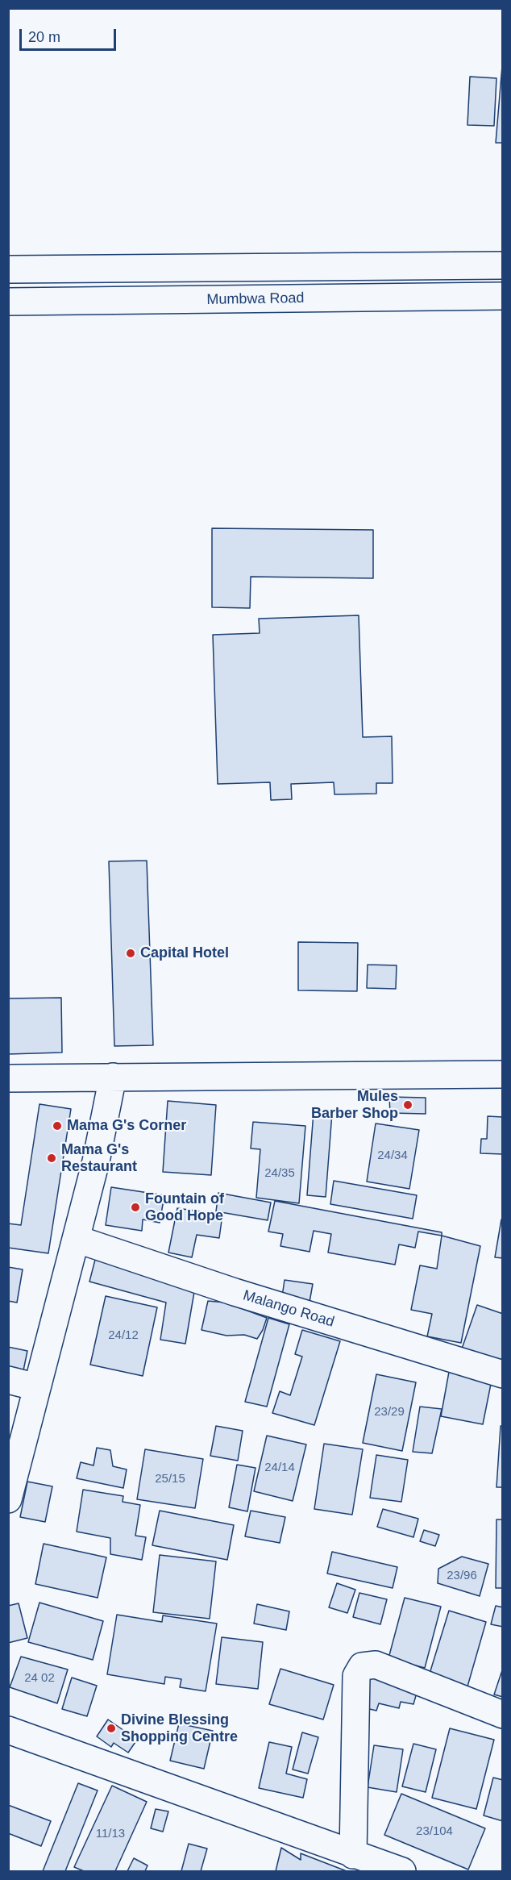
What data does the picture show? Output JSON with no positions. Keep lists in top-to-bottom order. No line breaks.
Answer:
{"streets":{"street":["Mumbwa Road","Malango Road"]},"places":["Capital Hotel","Mules Barber Shop","Mama G's Corner","Mama G's Restaurant","Fountain of Good Hope","Divine Blessing Shopping Centre"],"house_numbers":["24/34","24/35","24/12","23/29","24/14","25/15","23/96","24 02","23/104","11/13"],"scale_bar":"20 m"}
